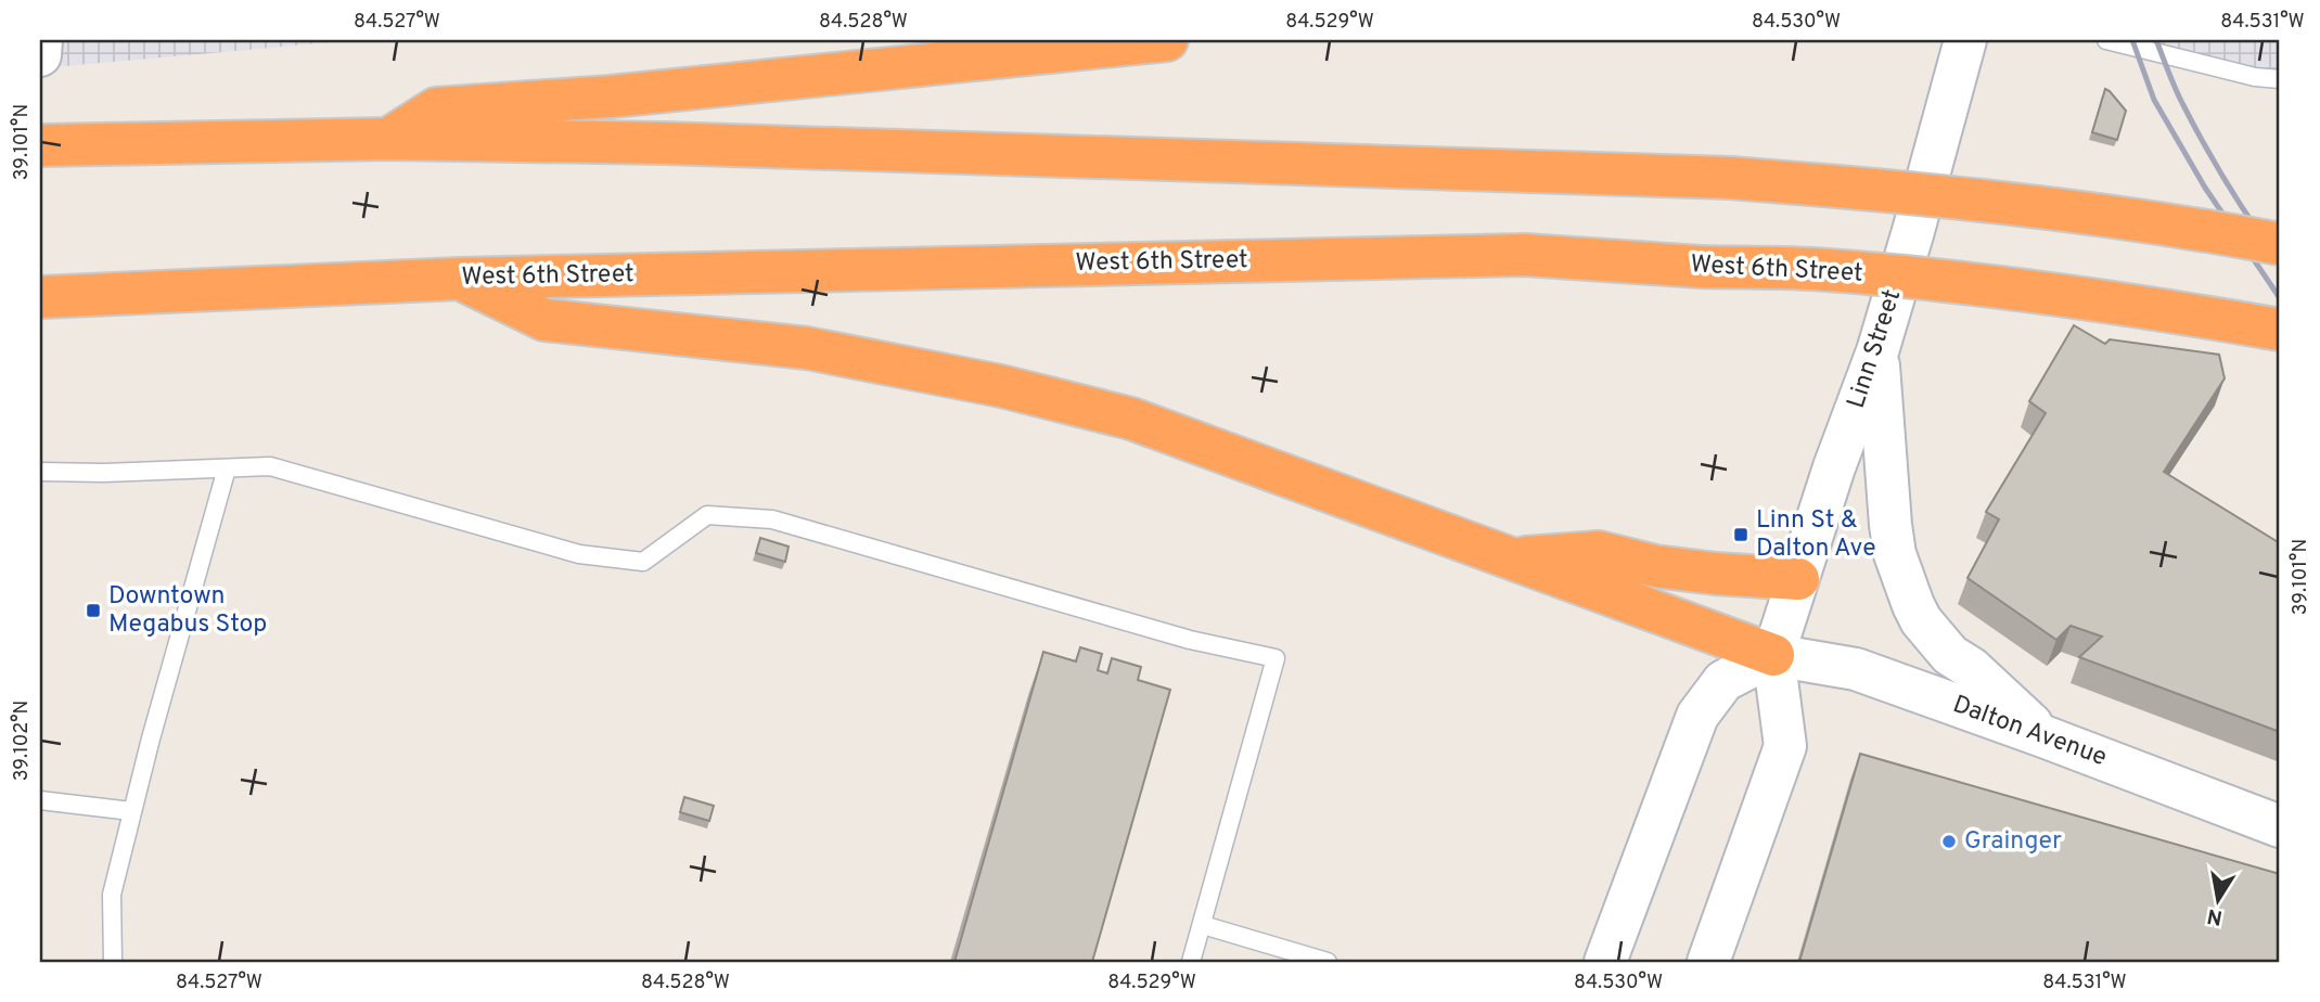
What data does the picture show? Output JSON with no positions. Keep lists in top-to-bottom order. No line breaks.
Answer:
{"streets":{"highway":["West 6th Street"],"main road":["Linn Street","Dalton Avenue"]},"crossings":[["Linn Street","Dalton Avenue"]],"places":{"transit":["Linn St & Dalton Ave","Downtown Megabus Stop"],"other":["Grainger"]},"north":"bottom","coordinates":["84.527°W","84.528°W","84.529°W","84.530°W","84.531°W","39.101°N","39.102°N"]}
